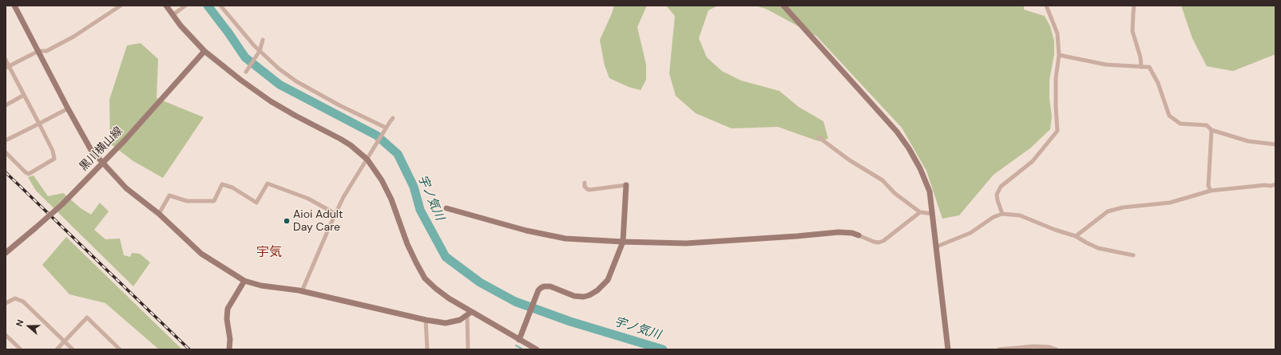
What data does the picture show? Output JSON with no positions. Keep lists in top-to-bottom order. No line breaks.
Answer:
{"streets":{"street":["黒川横山線"]},"districts":["宇気"],"water":["宇ノ気川"],"places":["Aioi Adult Day Care"],"north":"left"}
